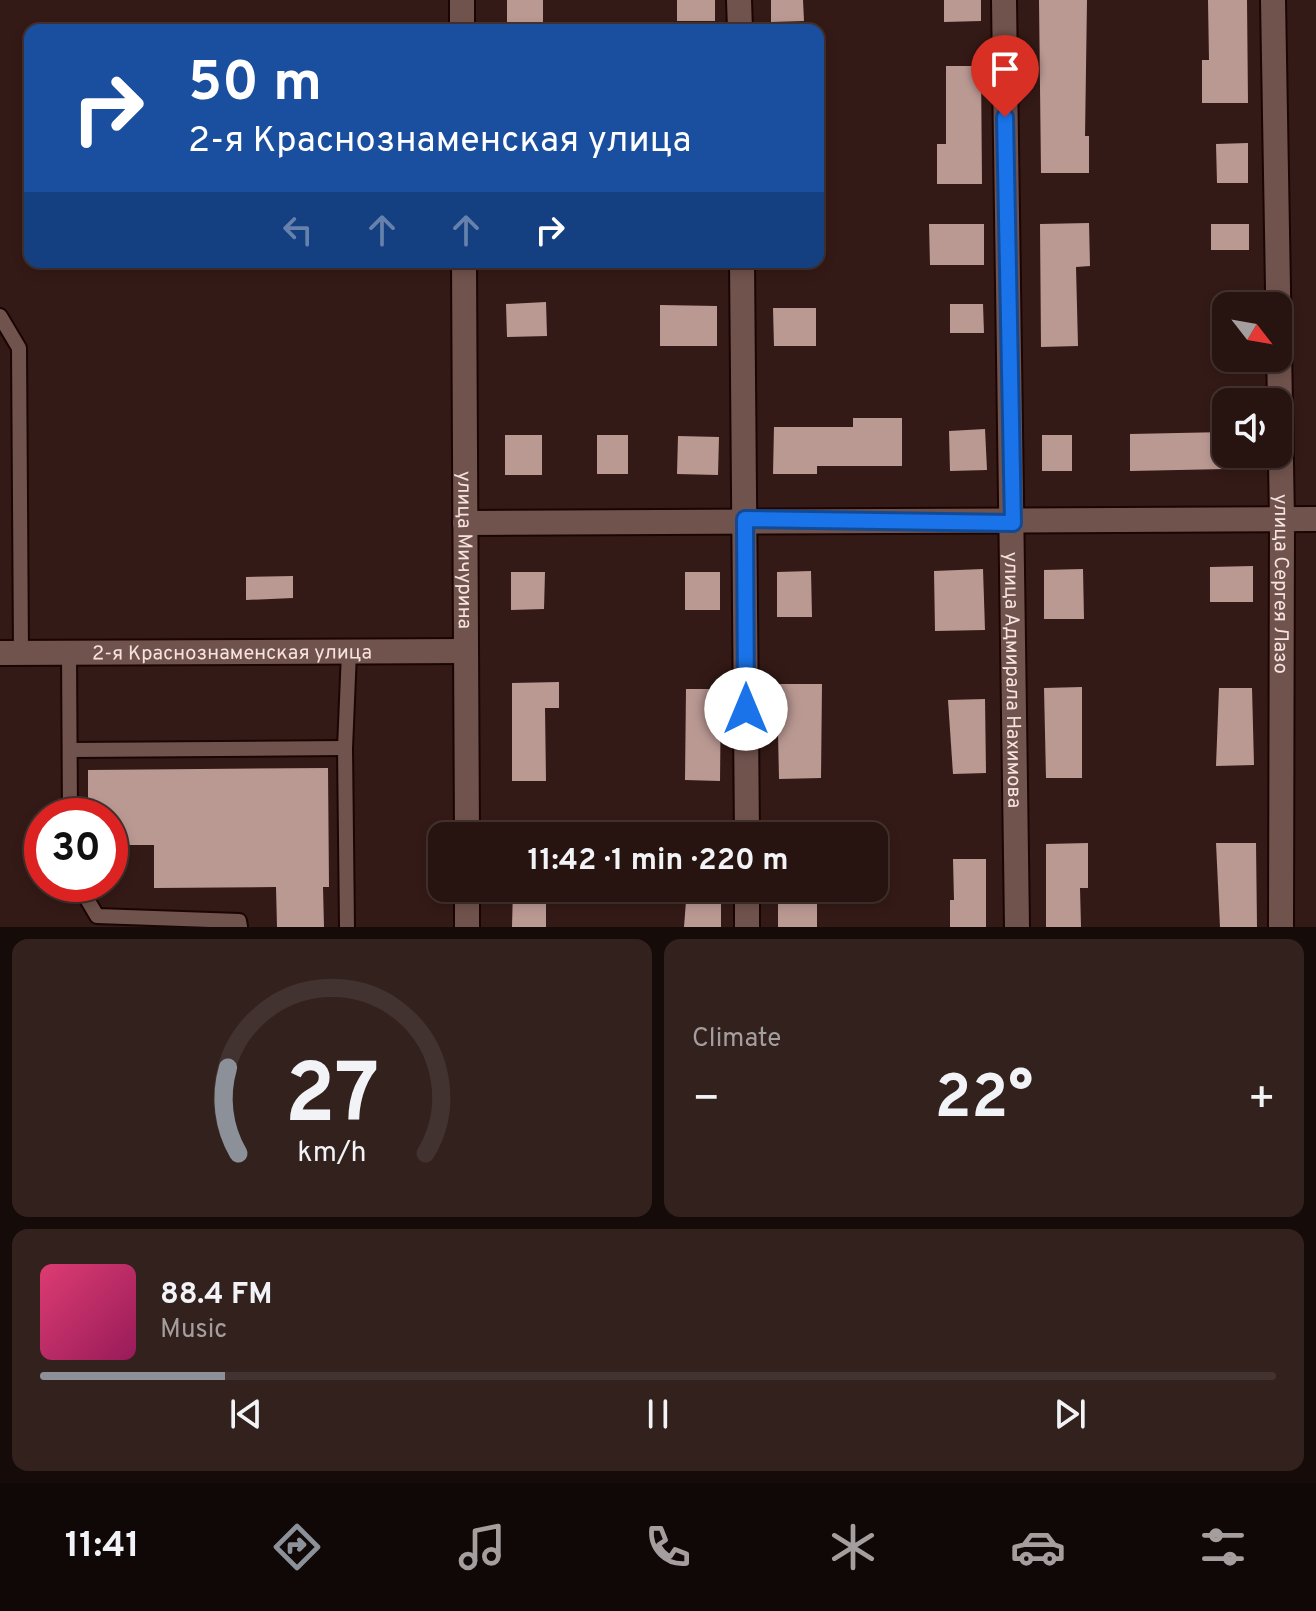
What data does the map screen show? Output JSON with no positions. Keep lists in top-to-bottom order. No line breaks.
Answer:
{"streets":{"street":["улица Мичурина","улица Сергея Лазо","2-я Краснознаменская улица","улица Адмирала Нахимова"]},"crossings":[["улица Мичурина","2-я Краснознаменская улица"]],"north":"bottom right","page":{"turn":["50 m","2-я Краснознаменская улица"],"limit":"30","trip":"11:42 · 1 min · 220 m","tile":"Climate","heat":["−","22°","+"],"song":["88.4 FM","Music"],"tabs":"11:41","gauge":["27","km/h"]}}
